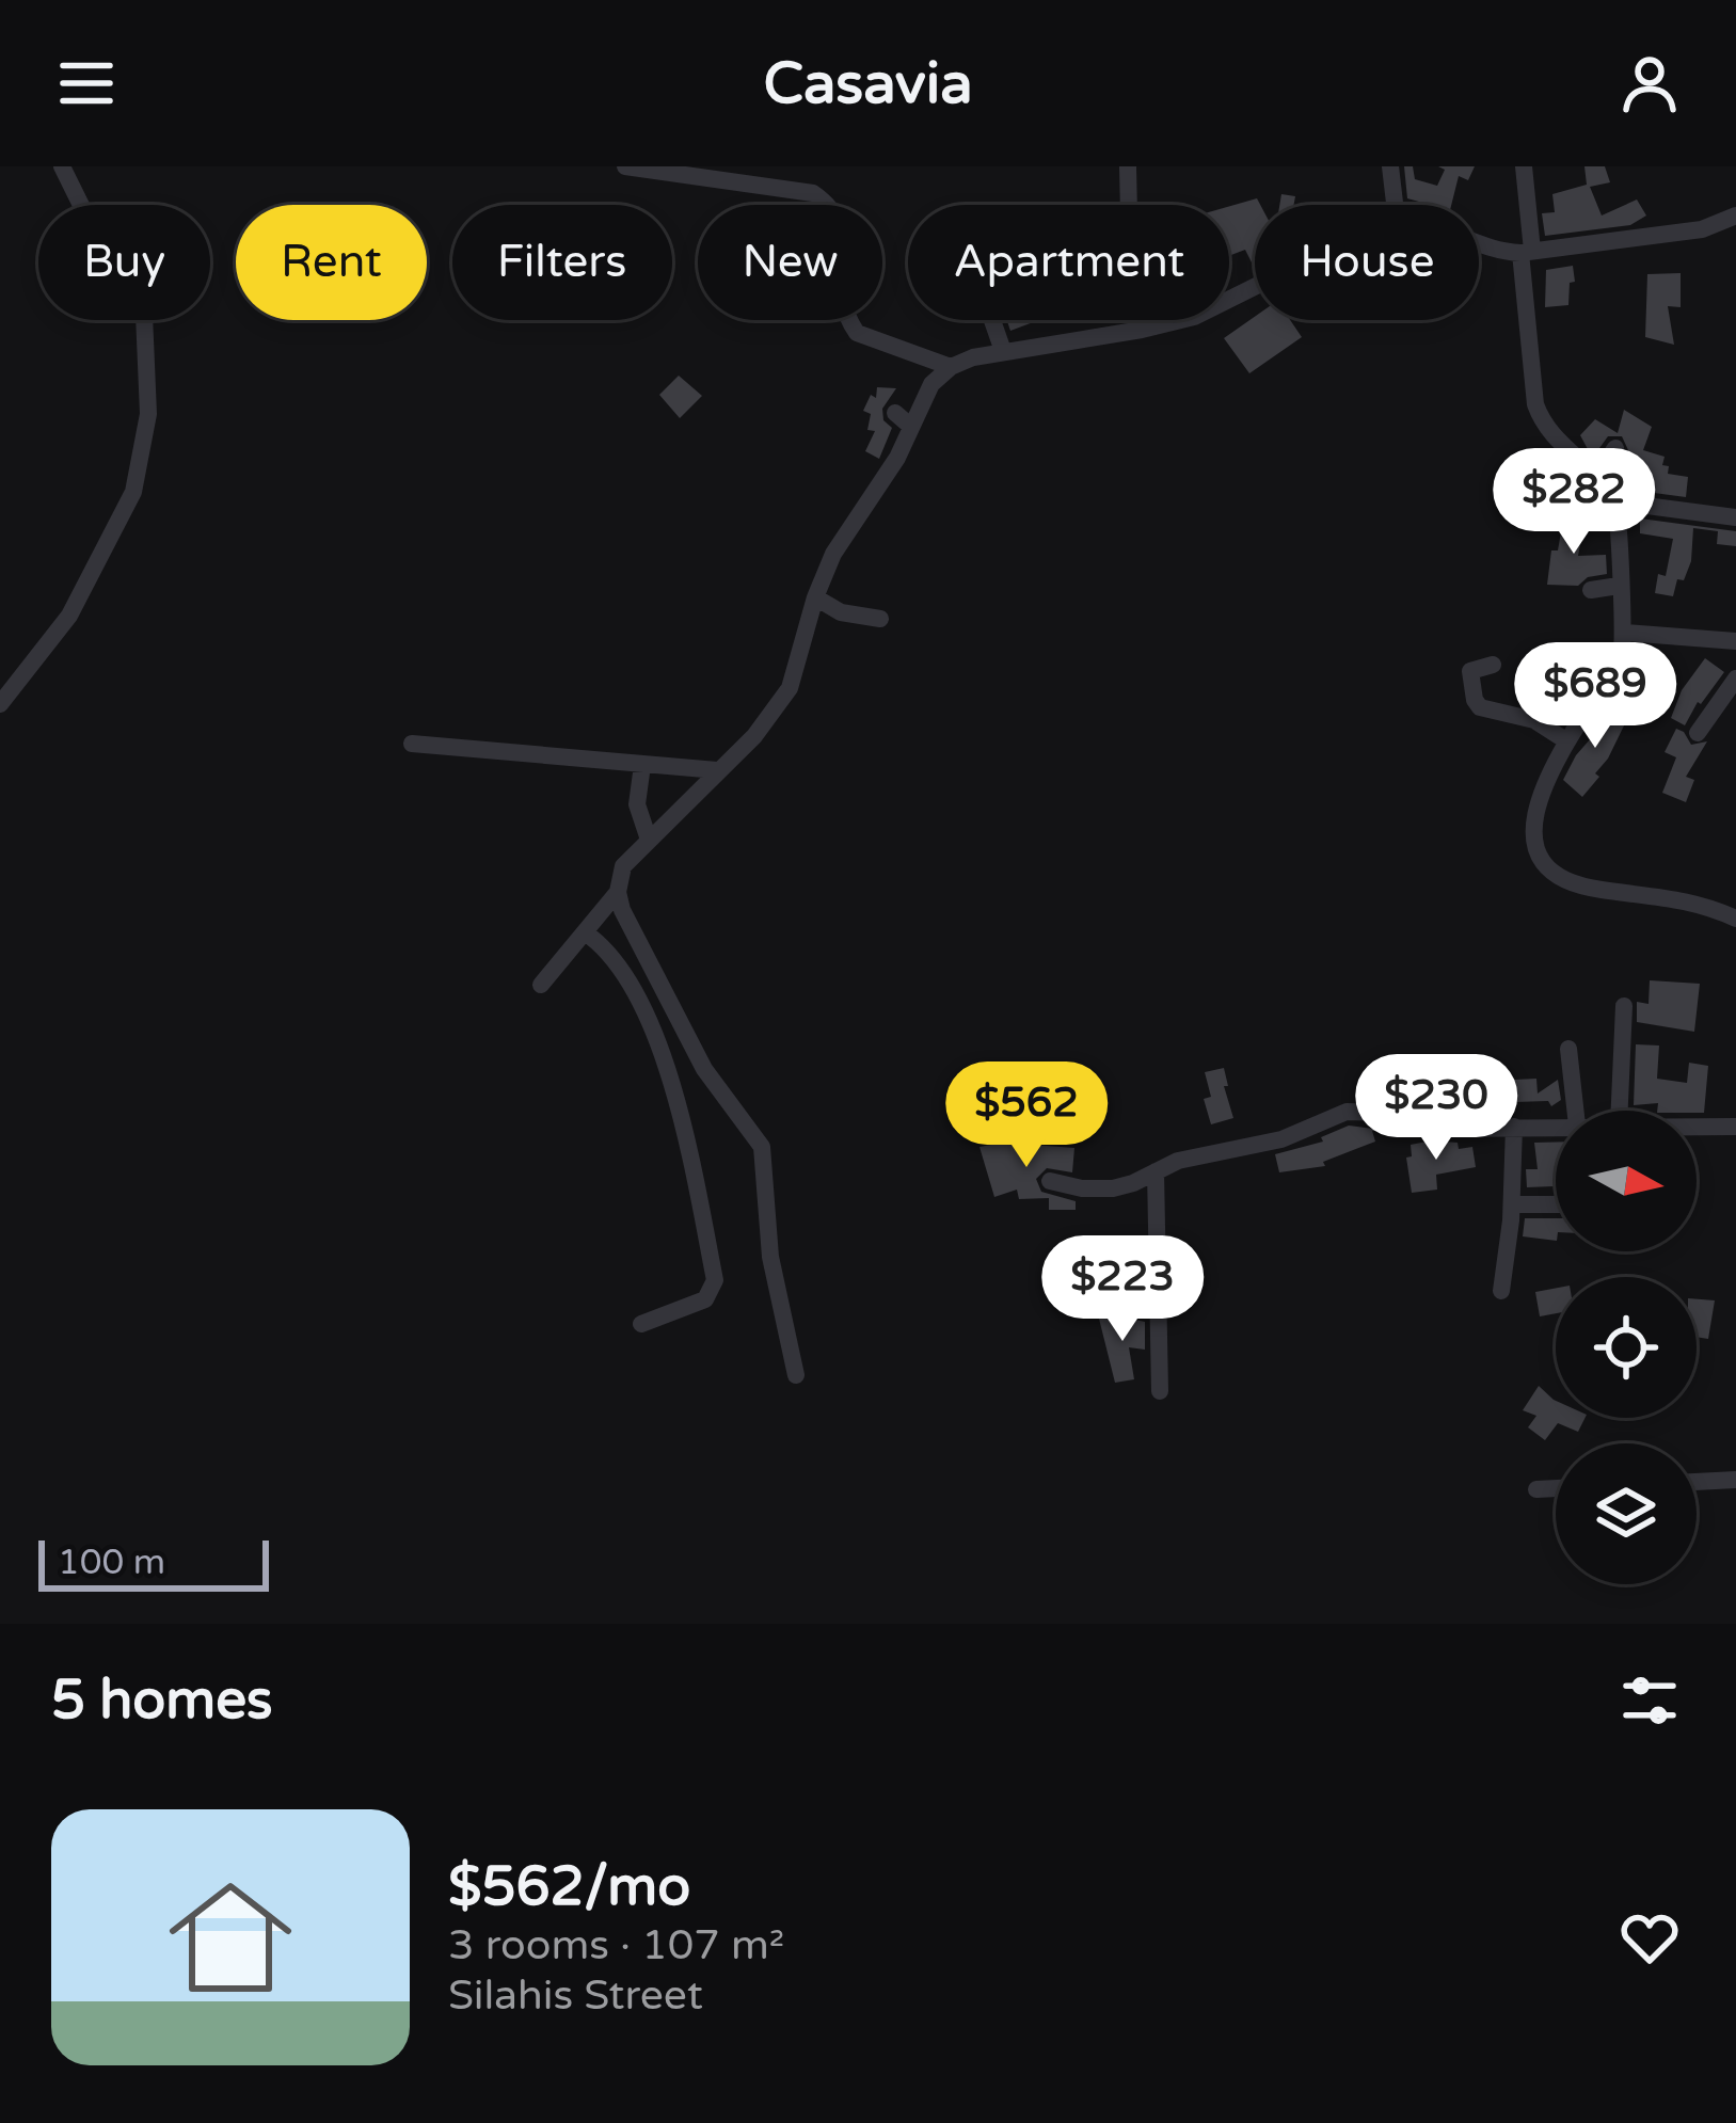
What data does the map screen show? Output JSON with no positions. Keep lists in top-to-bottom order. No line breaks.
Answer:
{"scale_bar":"100 m","north":"right","page":{"header":"Casavia","chip":["Buy","Rent","Filters","New","Apartment","House"],"price":["$282","$689","$230","$562","$223"],"scale":"100 m","heading":"5 homes","list":[{"name":"$562/mo","note":"3 rooms · 107 m² · Silahis Street"}]}}
